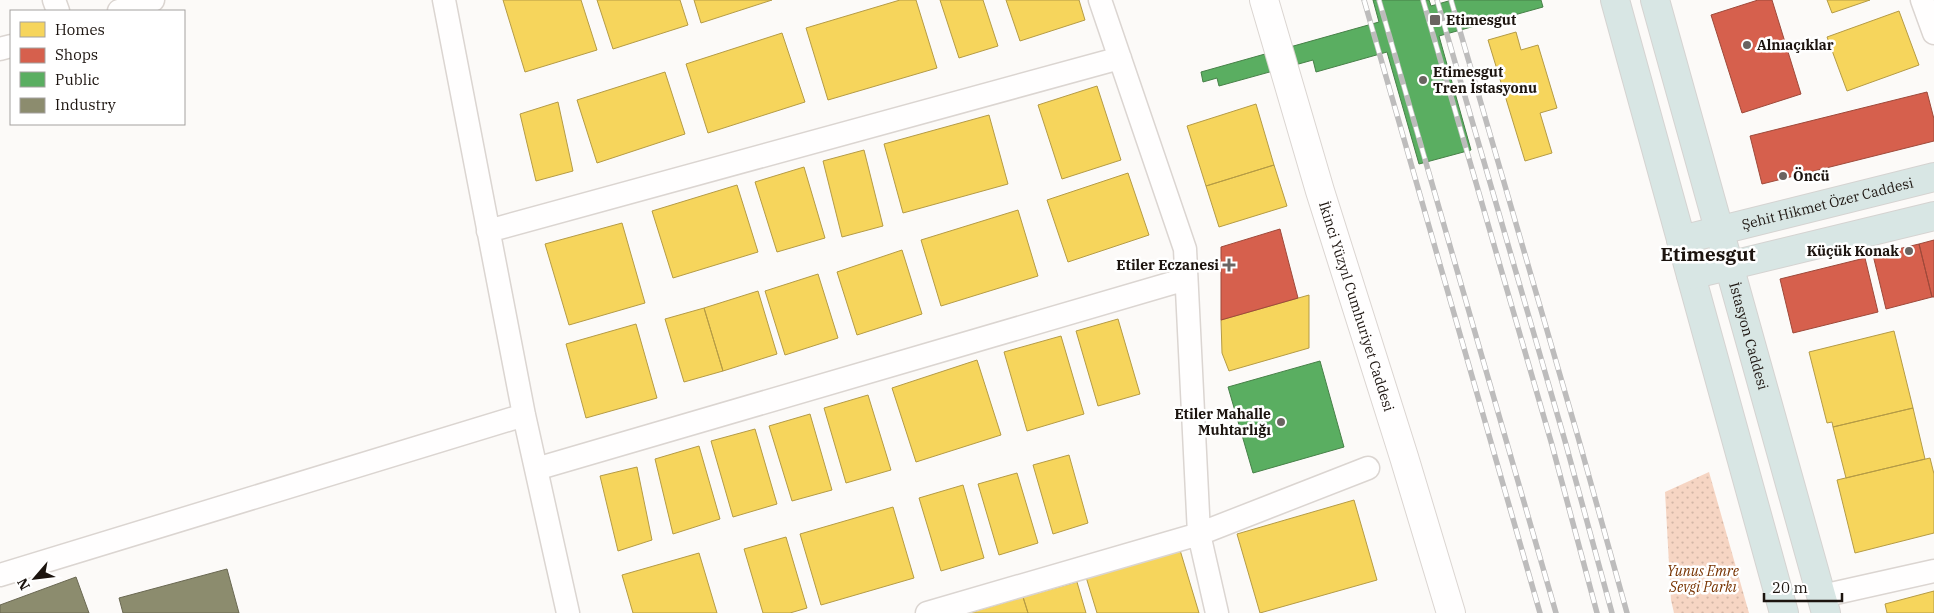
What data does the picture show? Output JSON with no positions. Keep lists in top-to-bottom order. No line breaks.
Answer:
{"streets":{"main road":["Şehit Hikmet Özer Caddesi","İkinci Yüzyıl Cumhuriyet Caddesi","İstasyon Caddesi"]},"crossings":[["Şehit Hikmet Özer Caddesi","İstasyon Caddesi"]],"districts":["Etimesgut"],"parks":["Yunus Emre Sevgi Parkı"],"places":{"transit":["Etimesgut"],"other":["Alnıaçıklar","Etimesgut Tren İstasyonu","Öncü","Küçük Konak","Etiler Mahalle Muhtarlığı"],"health":["Etiler Eczanesi"]},"legend":["Homes","Shops","Public","Industry"],"scale_bar":"20 m","north":"bottom left"}
